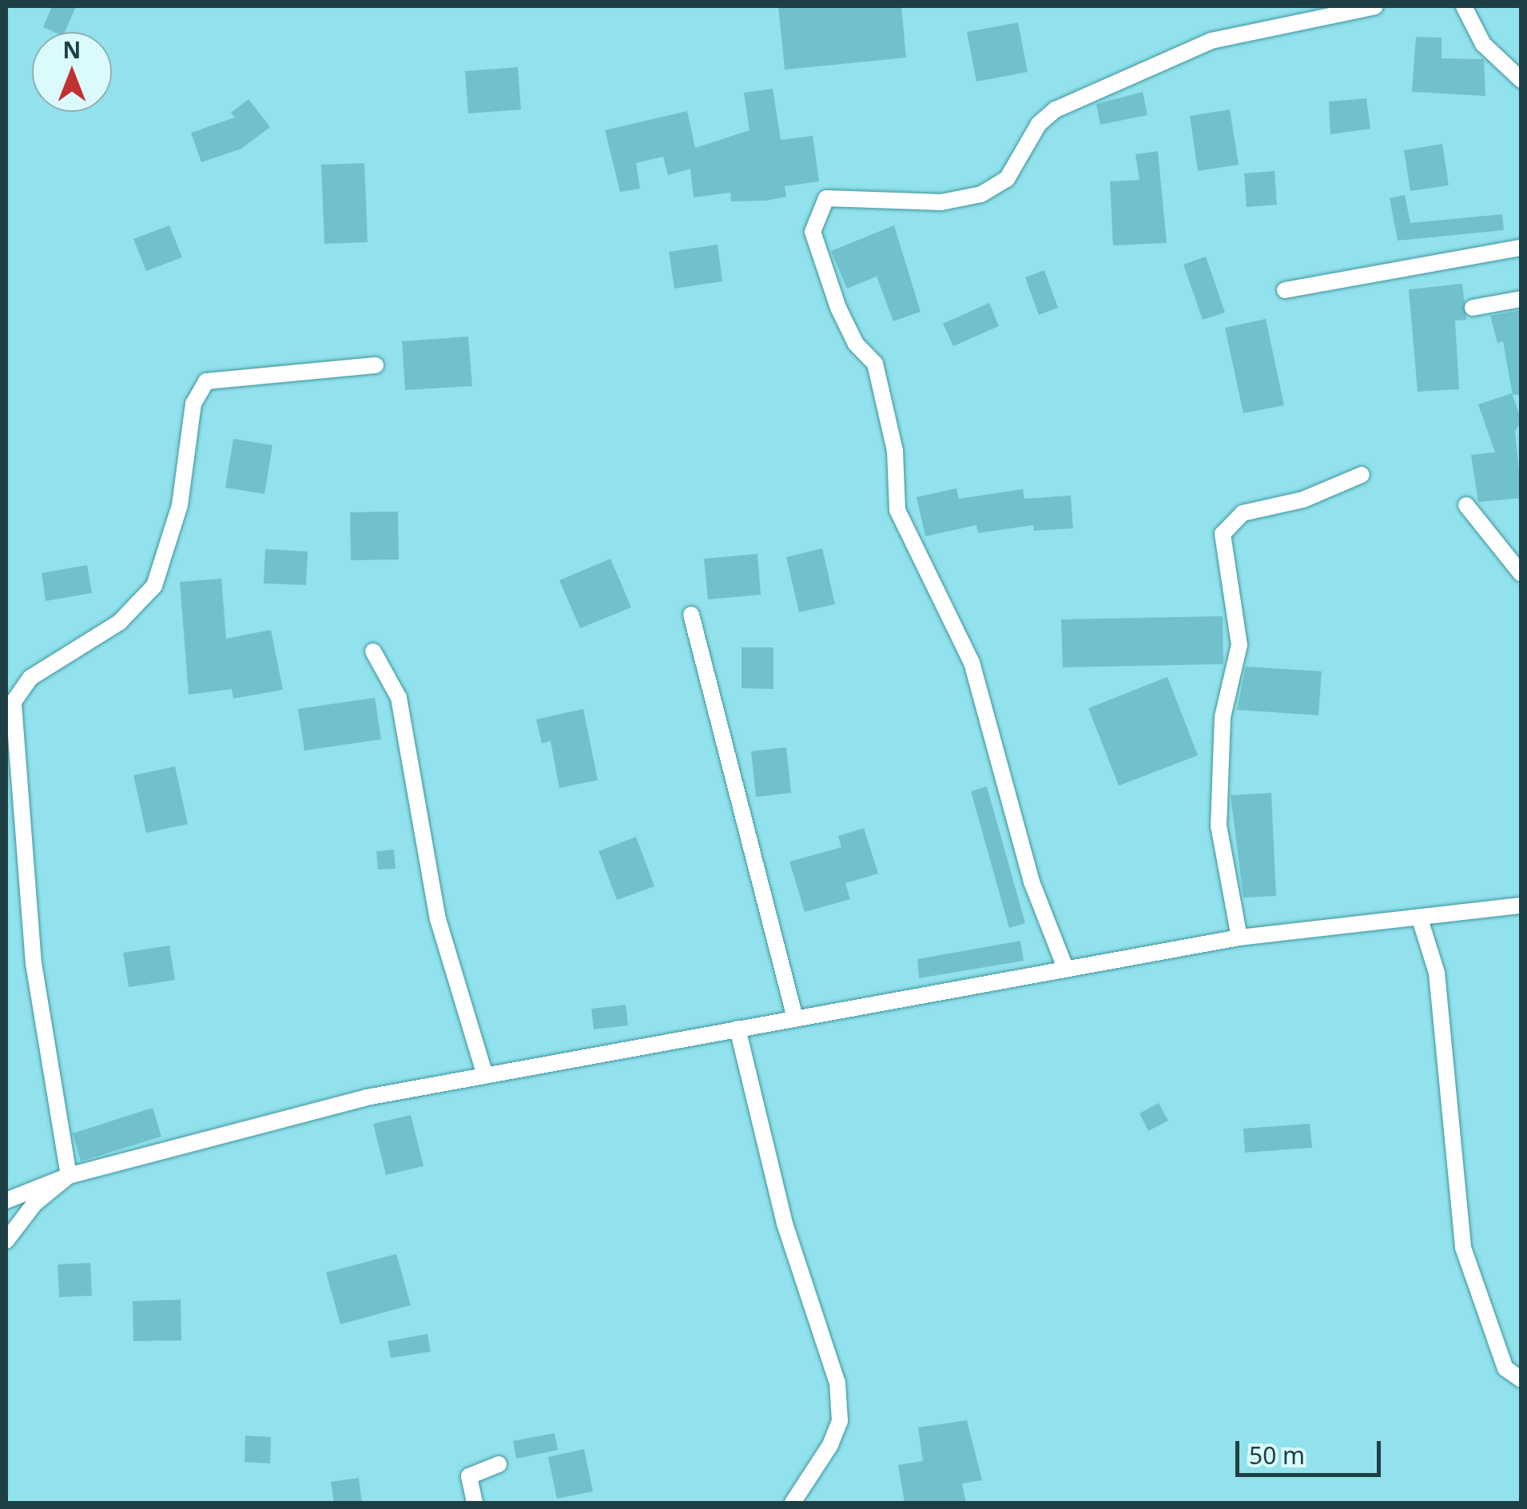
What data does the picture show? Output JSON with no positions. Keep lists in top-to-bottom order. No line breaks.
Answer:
{"scale_bar":"50 m","north":"top"}
